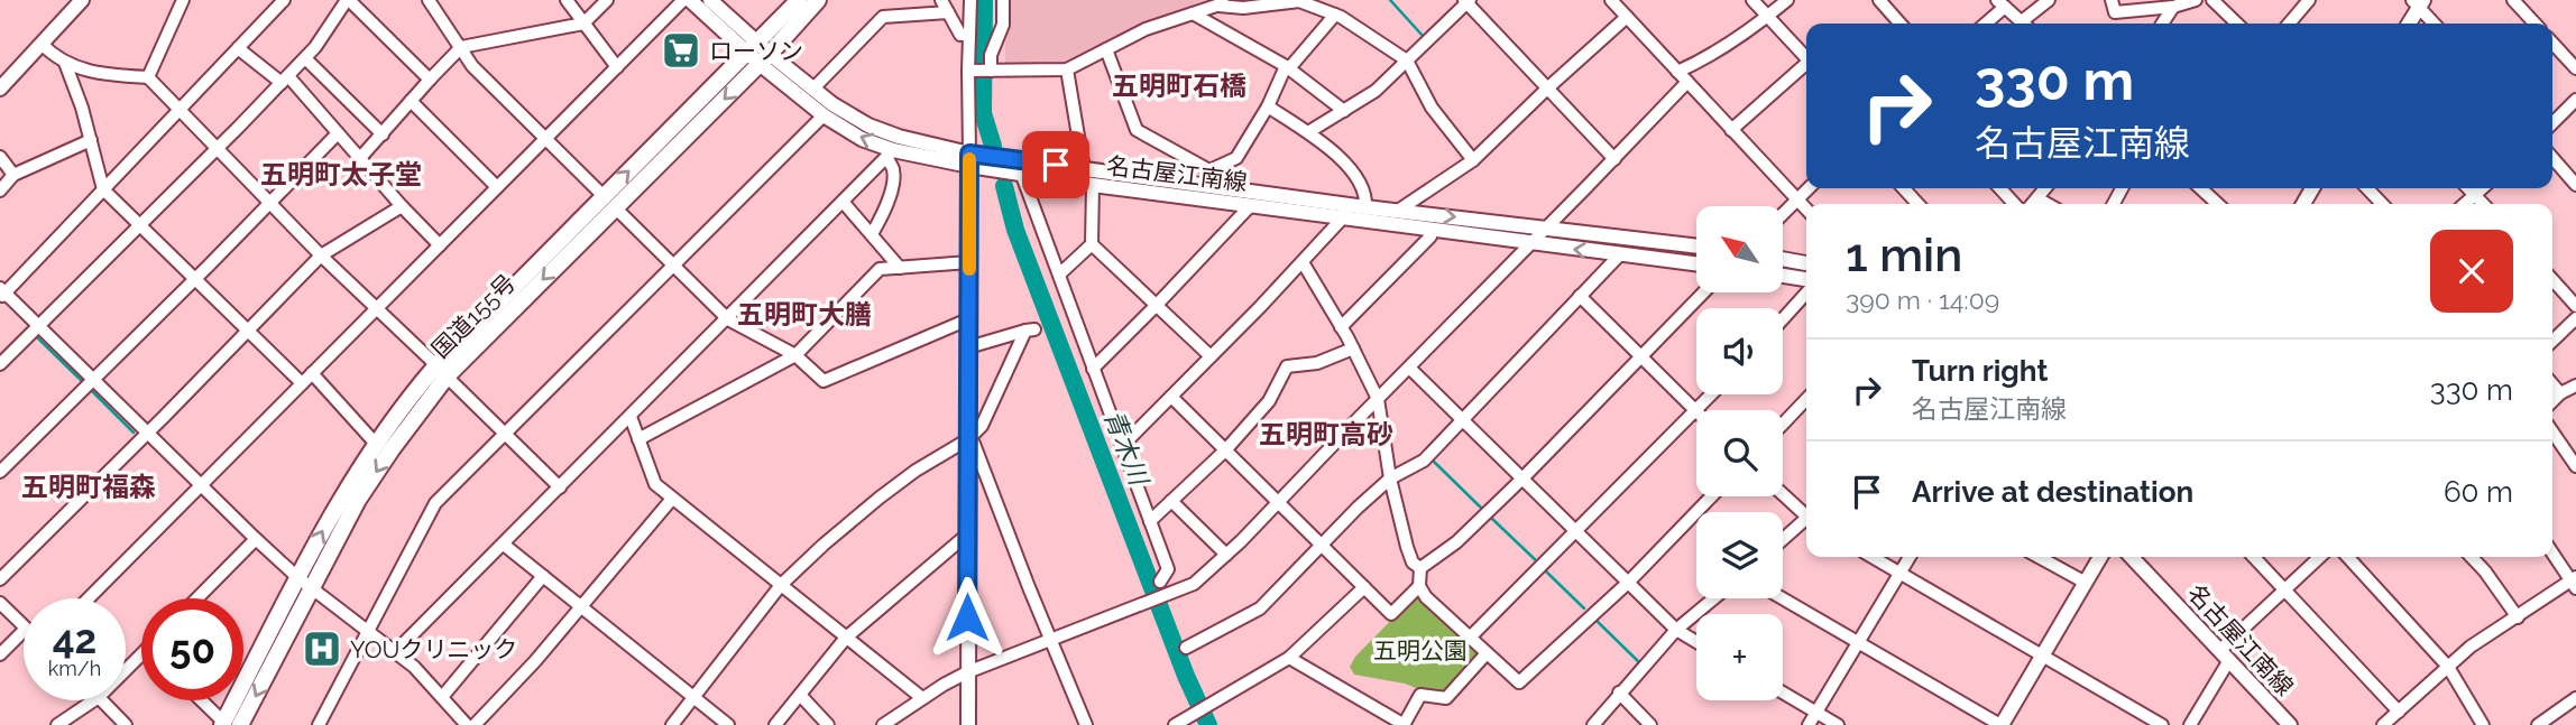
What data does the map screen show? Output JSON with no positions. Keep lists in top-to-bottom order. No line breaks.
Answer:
{"streets":{"highway":["国道155号"],"main road":["名古屋江南線"]},"crossings":[["名古屋江南線","国道155号"]],"districts":["五明町石橋","五明町太子堂","五明町大膳","五明町高砂","五明町福森"],"water":["青木川"],"parks":["五明公園"],"places":{"supermarket":["ローソン"],"hospital":["YOUクリニック"]},"north":"top left","page":{"turn":["330 m","名古屋江南線"],"heading":["1 min","390 m · 14:09"],"map_buttons":"+","list":[{"name":"Turn right","note":"名古屋江南線","value":"330 m"},{"name":"Arrive at destination","value":"60 m"}],"speed":"42 km/h","limit":"50"}}
